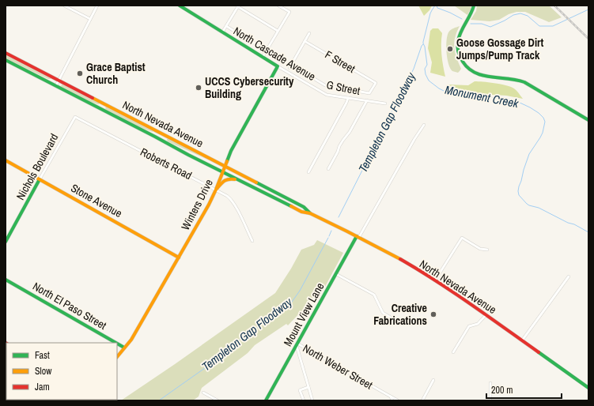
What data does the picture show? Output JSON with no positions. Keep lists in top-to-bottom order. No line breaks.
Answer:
{"streets":{"street":["North Cascade Avenue","F Street","G Street","North Nevada Avenue","Roberts Road","Nichols Boulevard","Stone Avenue","Winters Drive","North El Paso Street","Mount View Lane","North Weber Street"]},"crossings":[["North Cascade Avenue","Winters Drive"],["F Street","G Street"],["North Nevada Avenue","Winters Drive"],["North Nevada Avenue","Mount View Lane"],["Roberts Road","Nichols Boulevard"],["Roberts Road","Winters Drive"],["Nichols Boulevard","Stone Avenue"],["Stone Avenue","Winters Drive"],["Winters Drive","North El Paso Street"],["Mount View Lane","North Weber Street"]],"water":["Monument Creek","Templeton Gap Floodway"],"places":["Goose Gossage Dirt Jumps/Pump Track","Grace Baptist Church","UCCS Cybersecurity Building","Creative Fabrications"],"legend":["Fast","Slow","Jam"],"scale_bar":"200 m"}
